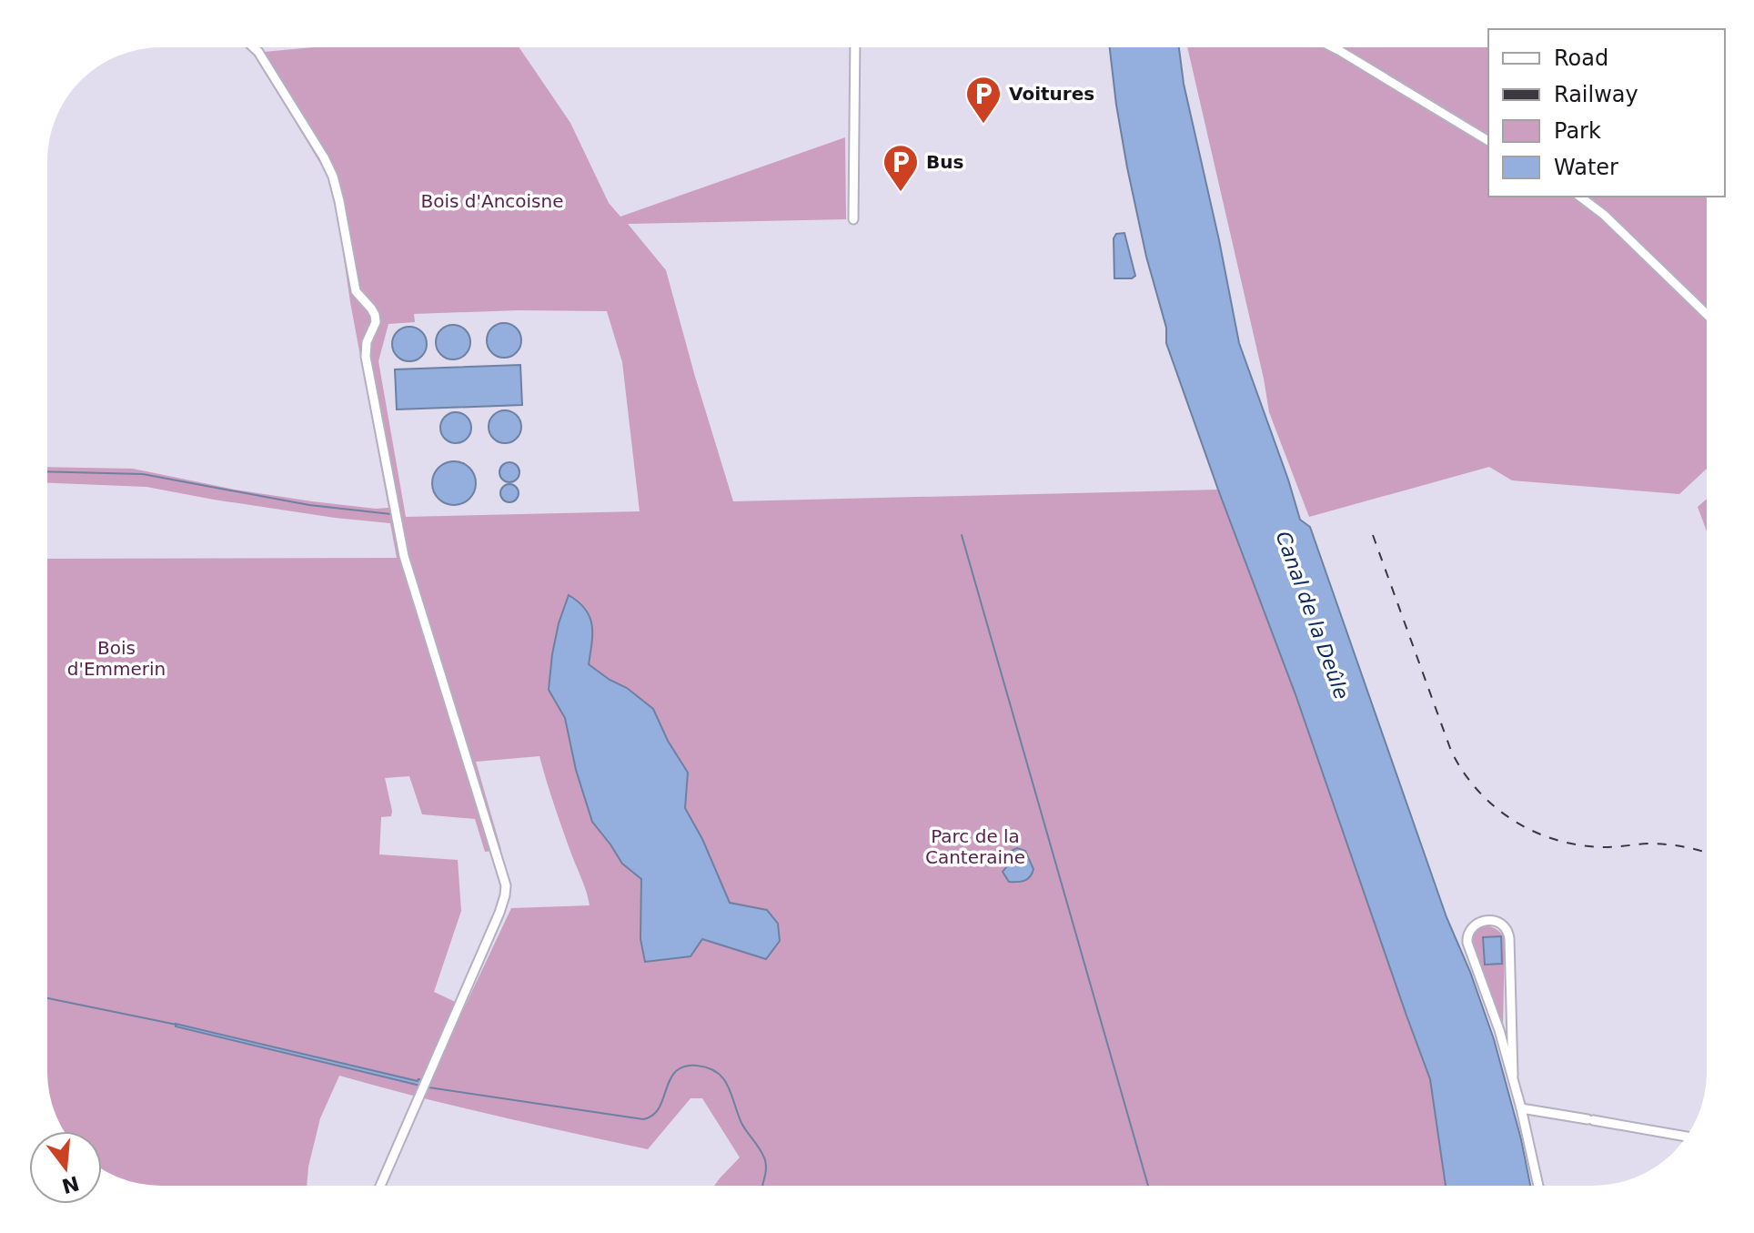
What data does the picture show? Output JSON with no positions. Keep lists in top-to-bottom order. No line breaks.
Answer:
{"water":["Canal de la Deûle"],"parks":["Bois d'Ancoisne","Bois d'Emmerin","Parc de la Canteraine"],"places":{"parking":["Voitures","Bus"]},"legend":["Road","Railway","Park","Water"],"north":"bottom"}
